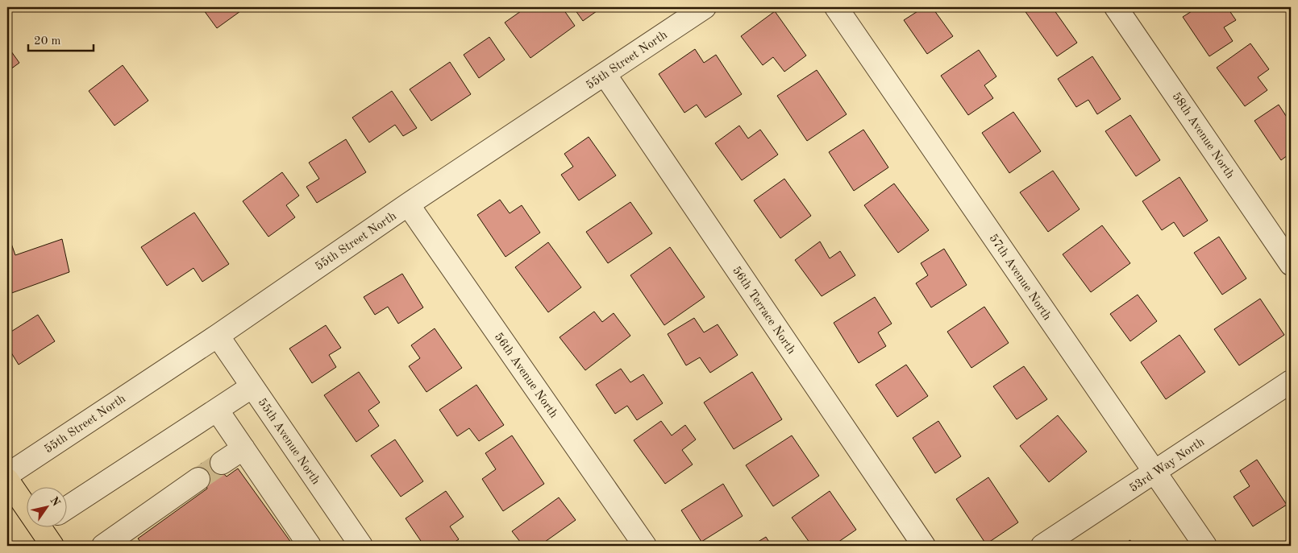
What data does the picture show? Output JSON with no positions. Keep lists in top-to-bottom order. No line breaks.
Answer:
{"streets":{"street":["55th Street North","58th Avenue North","57th Avenue North","56th Terrace North","56th Avenue North","55th Avenue North","53rd Way North"]},"crossings":[["55th Street North","56th Terrace North"],["55th Street North","56th Avenue North"],["55th Street North","55th Avenue North"],["57th Avenue North","53rd Way North"]],"scale_bar":"20 m","north":"top right"}
